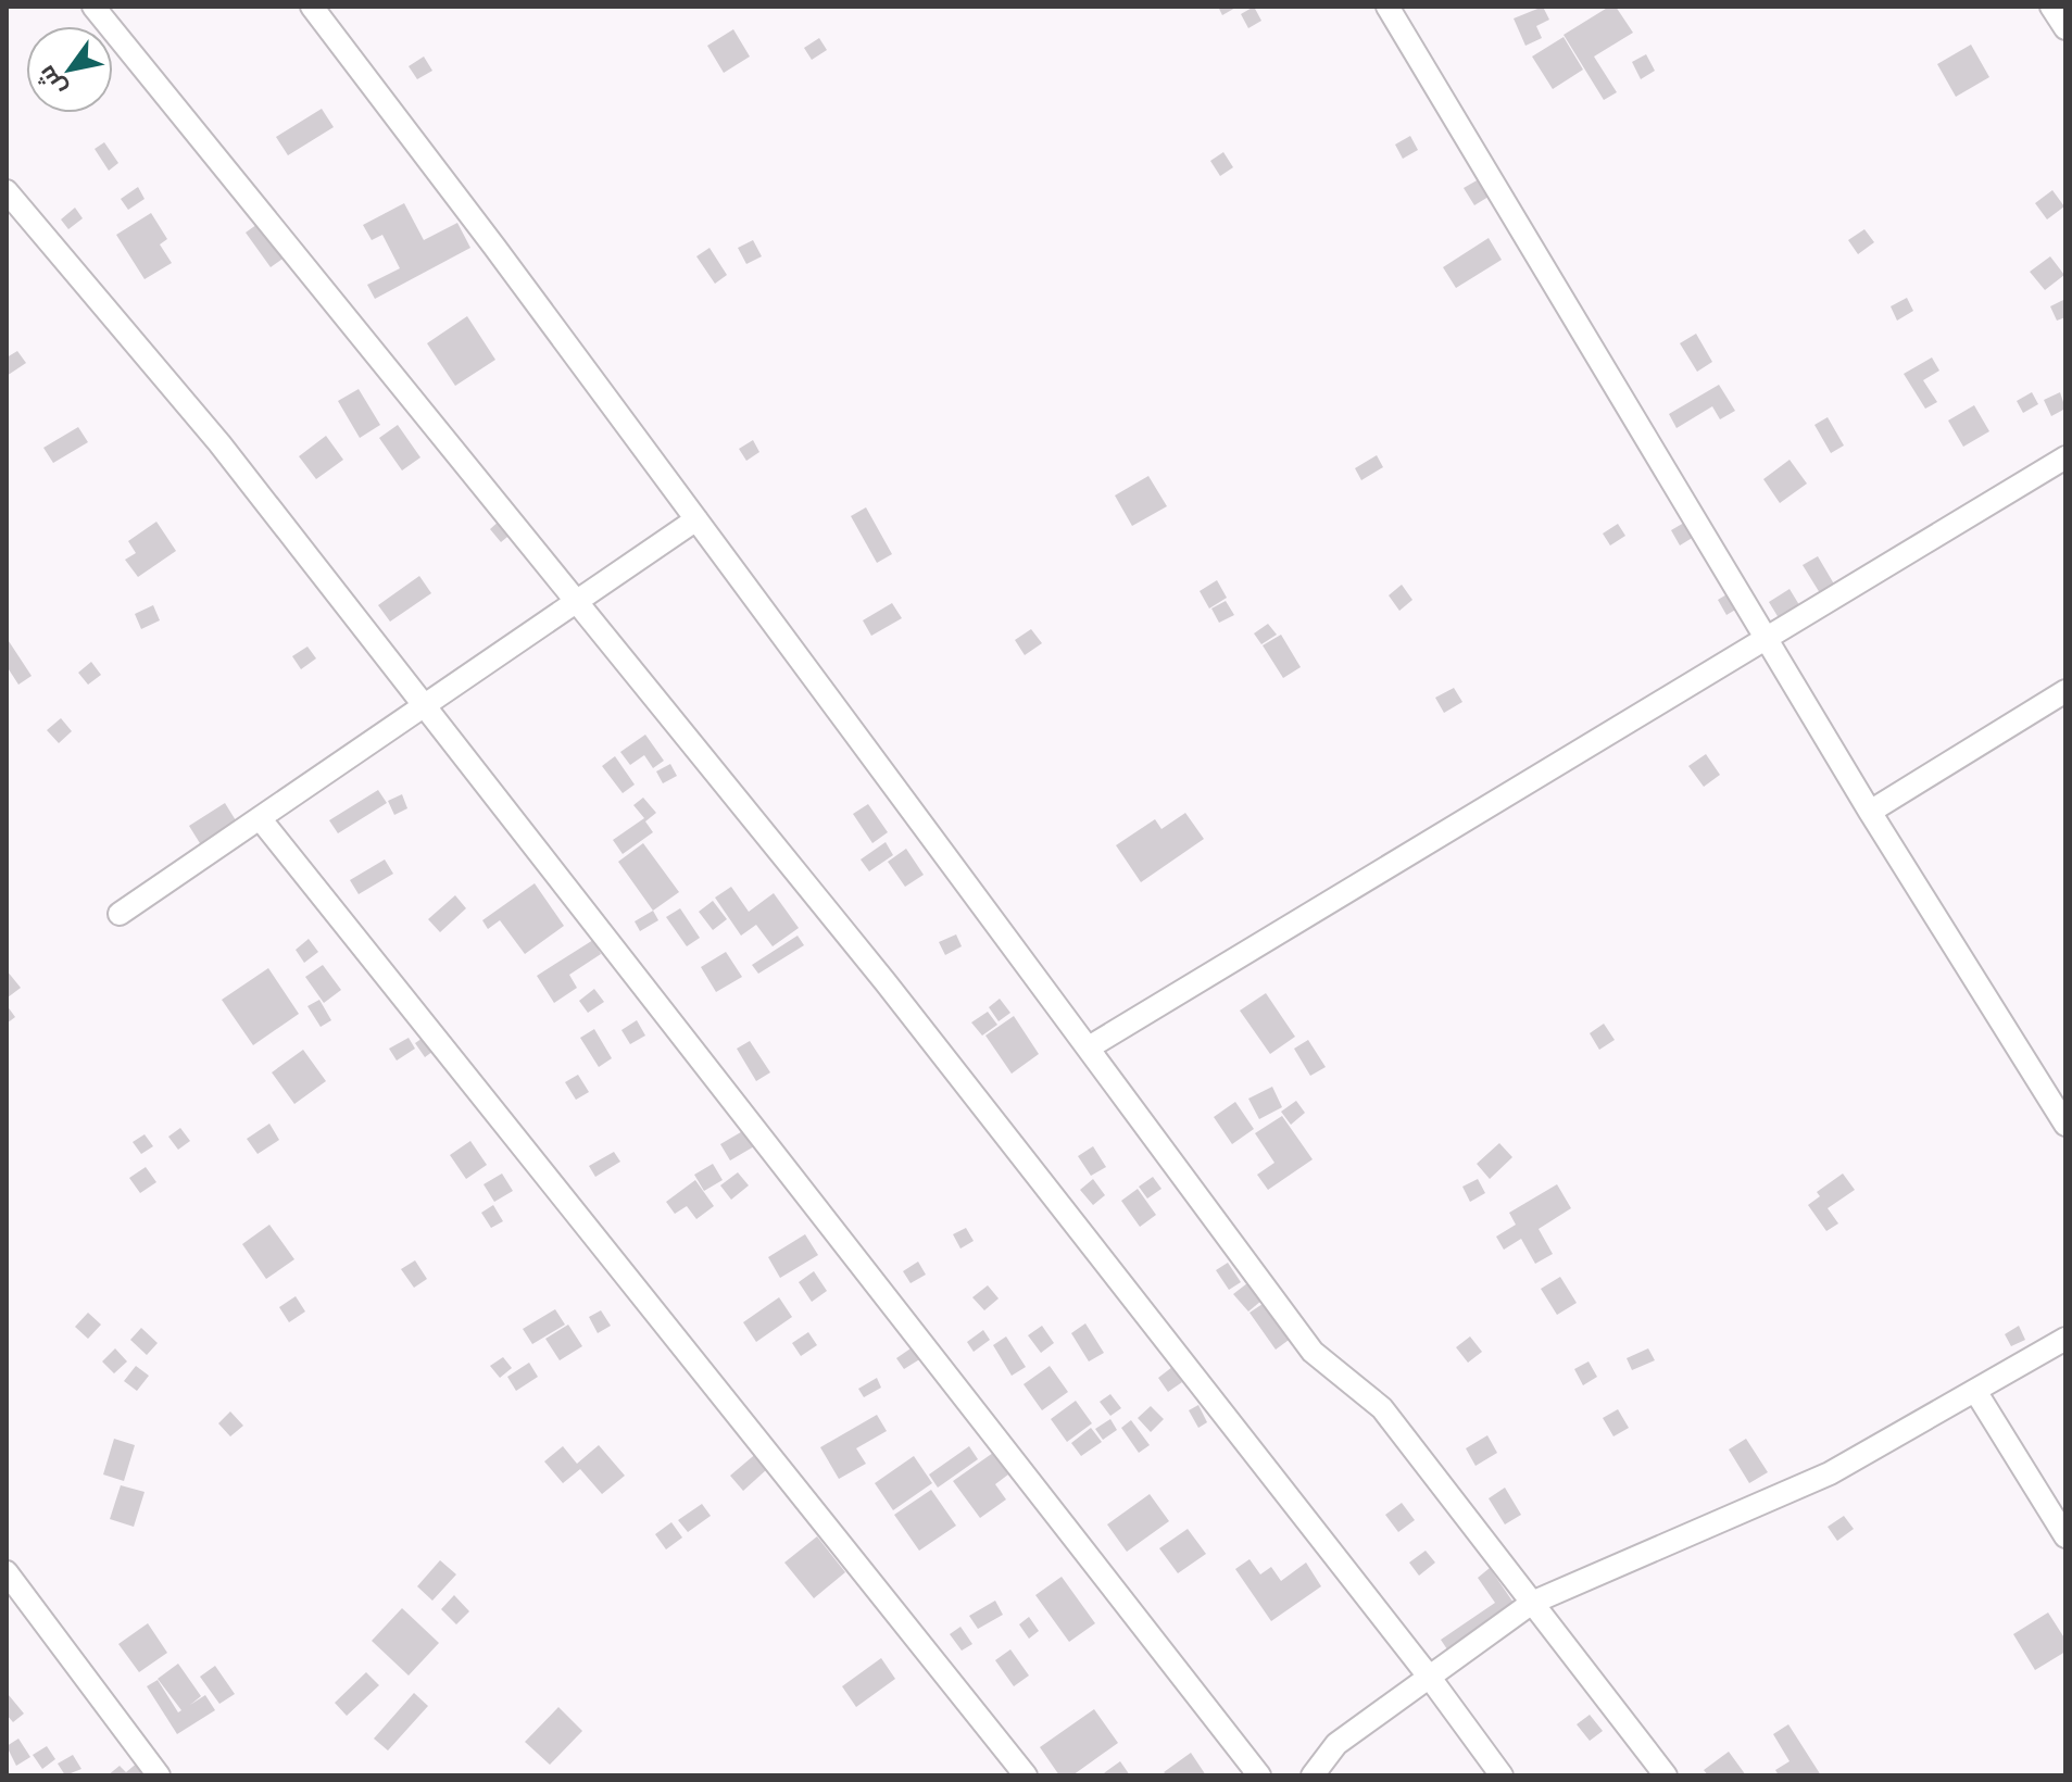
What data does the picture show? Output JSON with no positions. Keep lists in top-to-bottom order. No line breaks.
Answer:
{"north":"bottom left"}
